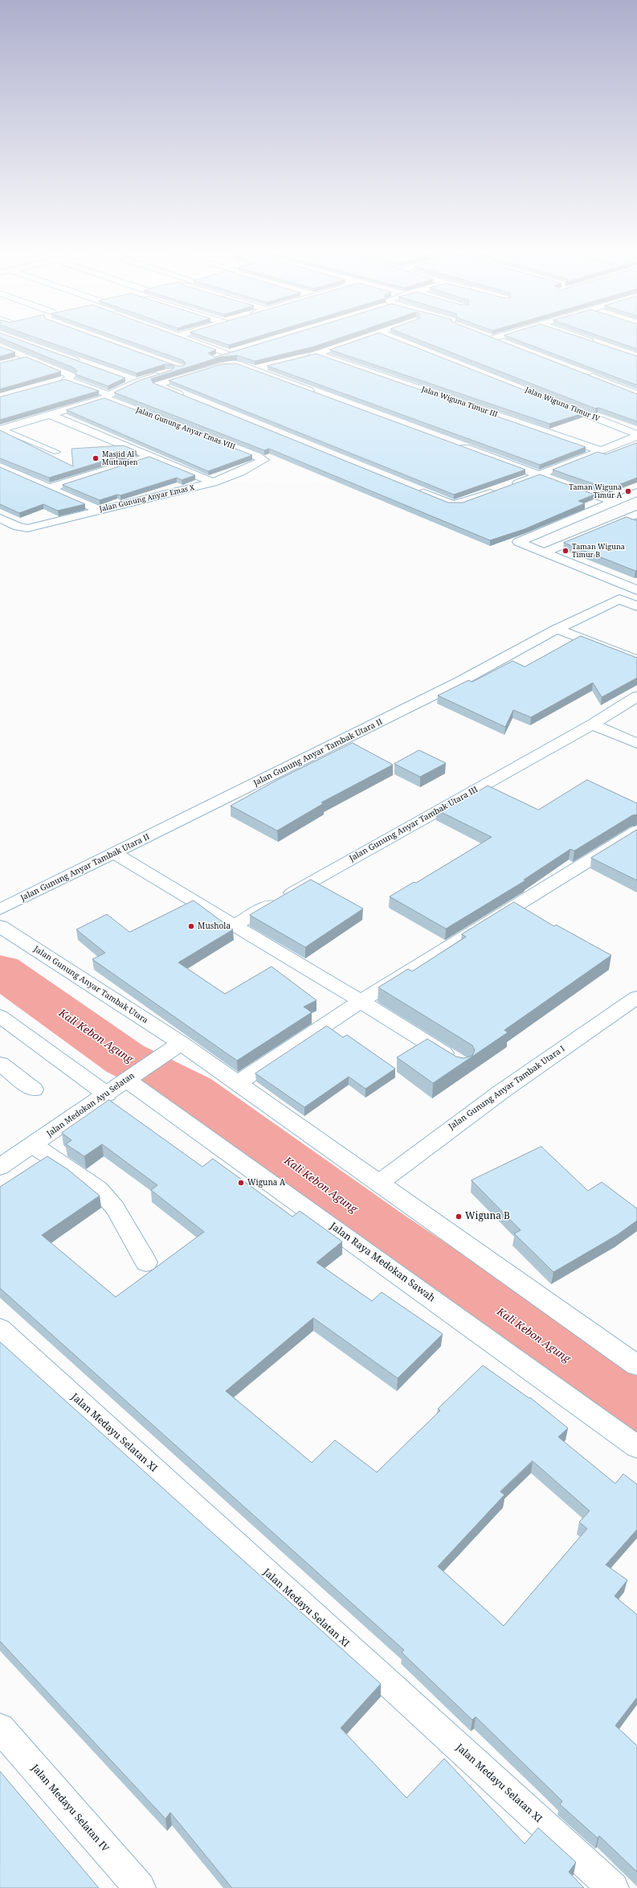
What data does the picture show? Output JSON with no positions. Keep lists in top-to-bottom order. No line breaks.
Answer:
{"streets":{"street":["Jalan Wiguna Timur III","Jalan Wiguna Timur IV","Jalan Gunung Anyar Emas VIII","Jalan Gunung Anyar Emas X","Jalan Gunung Anyar Tambak Utara II","Jalan Gunung Anyar Tambak Utara III","Jalan Gunung Anyar Tambak Utara","Jalan Gunung Anyar Tambak Utara I","Jalan Medokan Ayu Selatan","Jalan Raya Medokan Sawah","Jalan Medayu Selatan XI","Jalan Medayu Selatan IV"]},"crossings":[["Jalan Gunung Anyar Emas VIII","Jalan Gunung Anyar Emas X"],["Jalan Gunung Anyar Tambak Utara","Jalan Medokan Ayu Selatan"],["Jalan Medokan Ayu Selatan","Jalan Raya Medokan Sawah"]],"water":["Kali Kebon Agung"],"places":["Masjid Al Muttaqien","Taman Wiguna Timur A","Taman Wiguna Timur B","Mushola","Wiguna A","Wiguna B"]}
